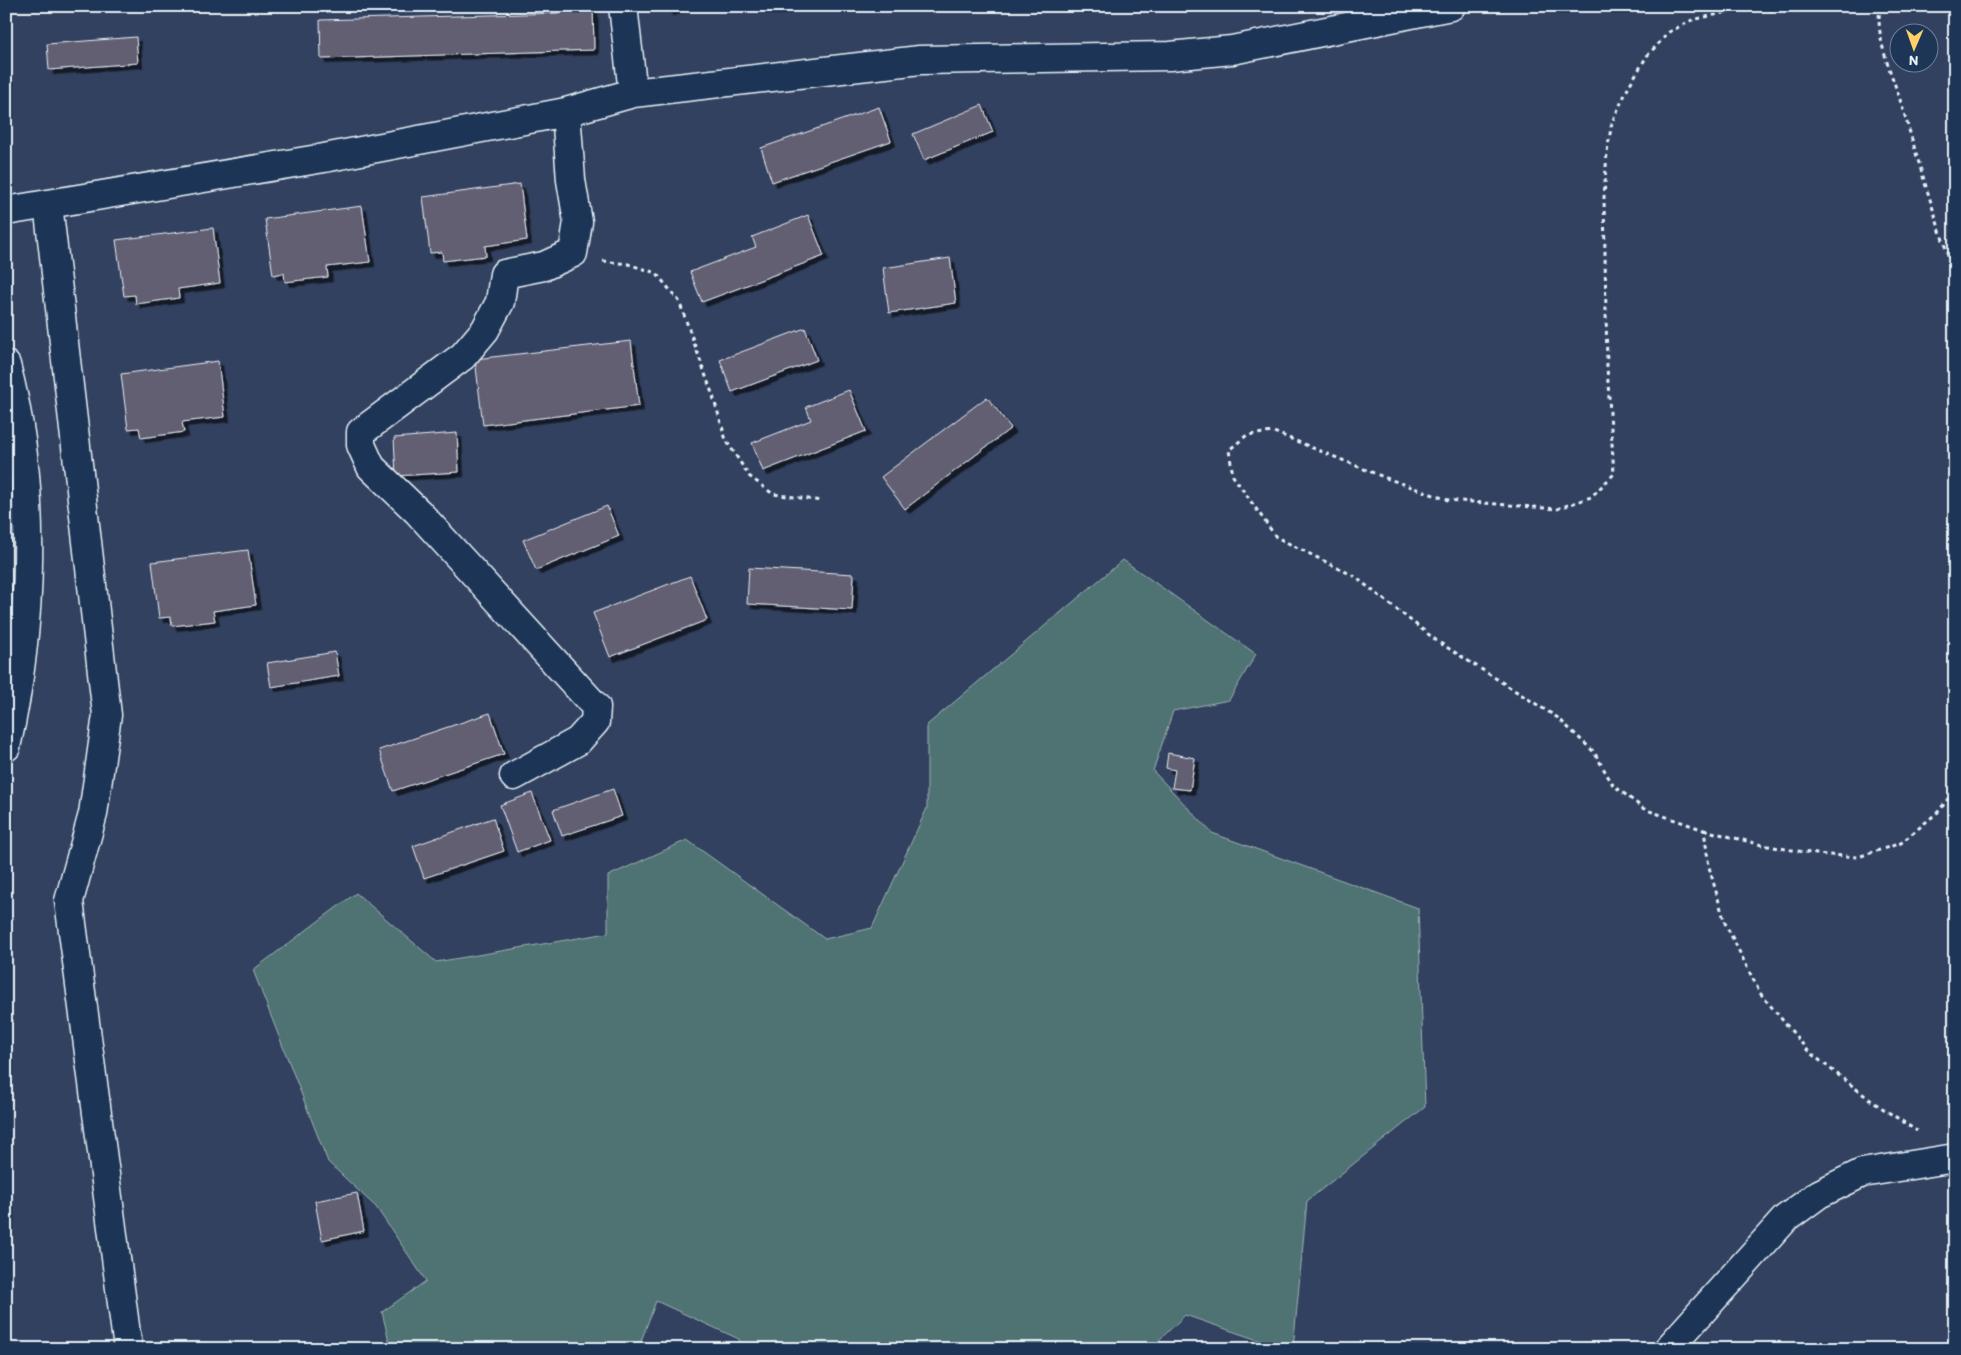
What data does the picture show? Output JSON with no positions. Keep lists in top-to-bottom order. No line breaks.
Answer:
{"north":"bottom"}
